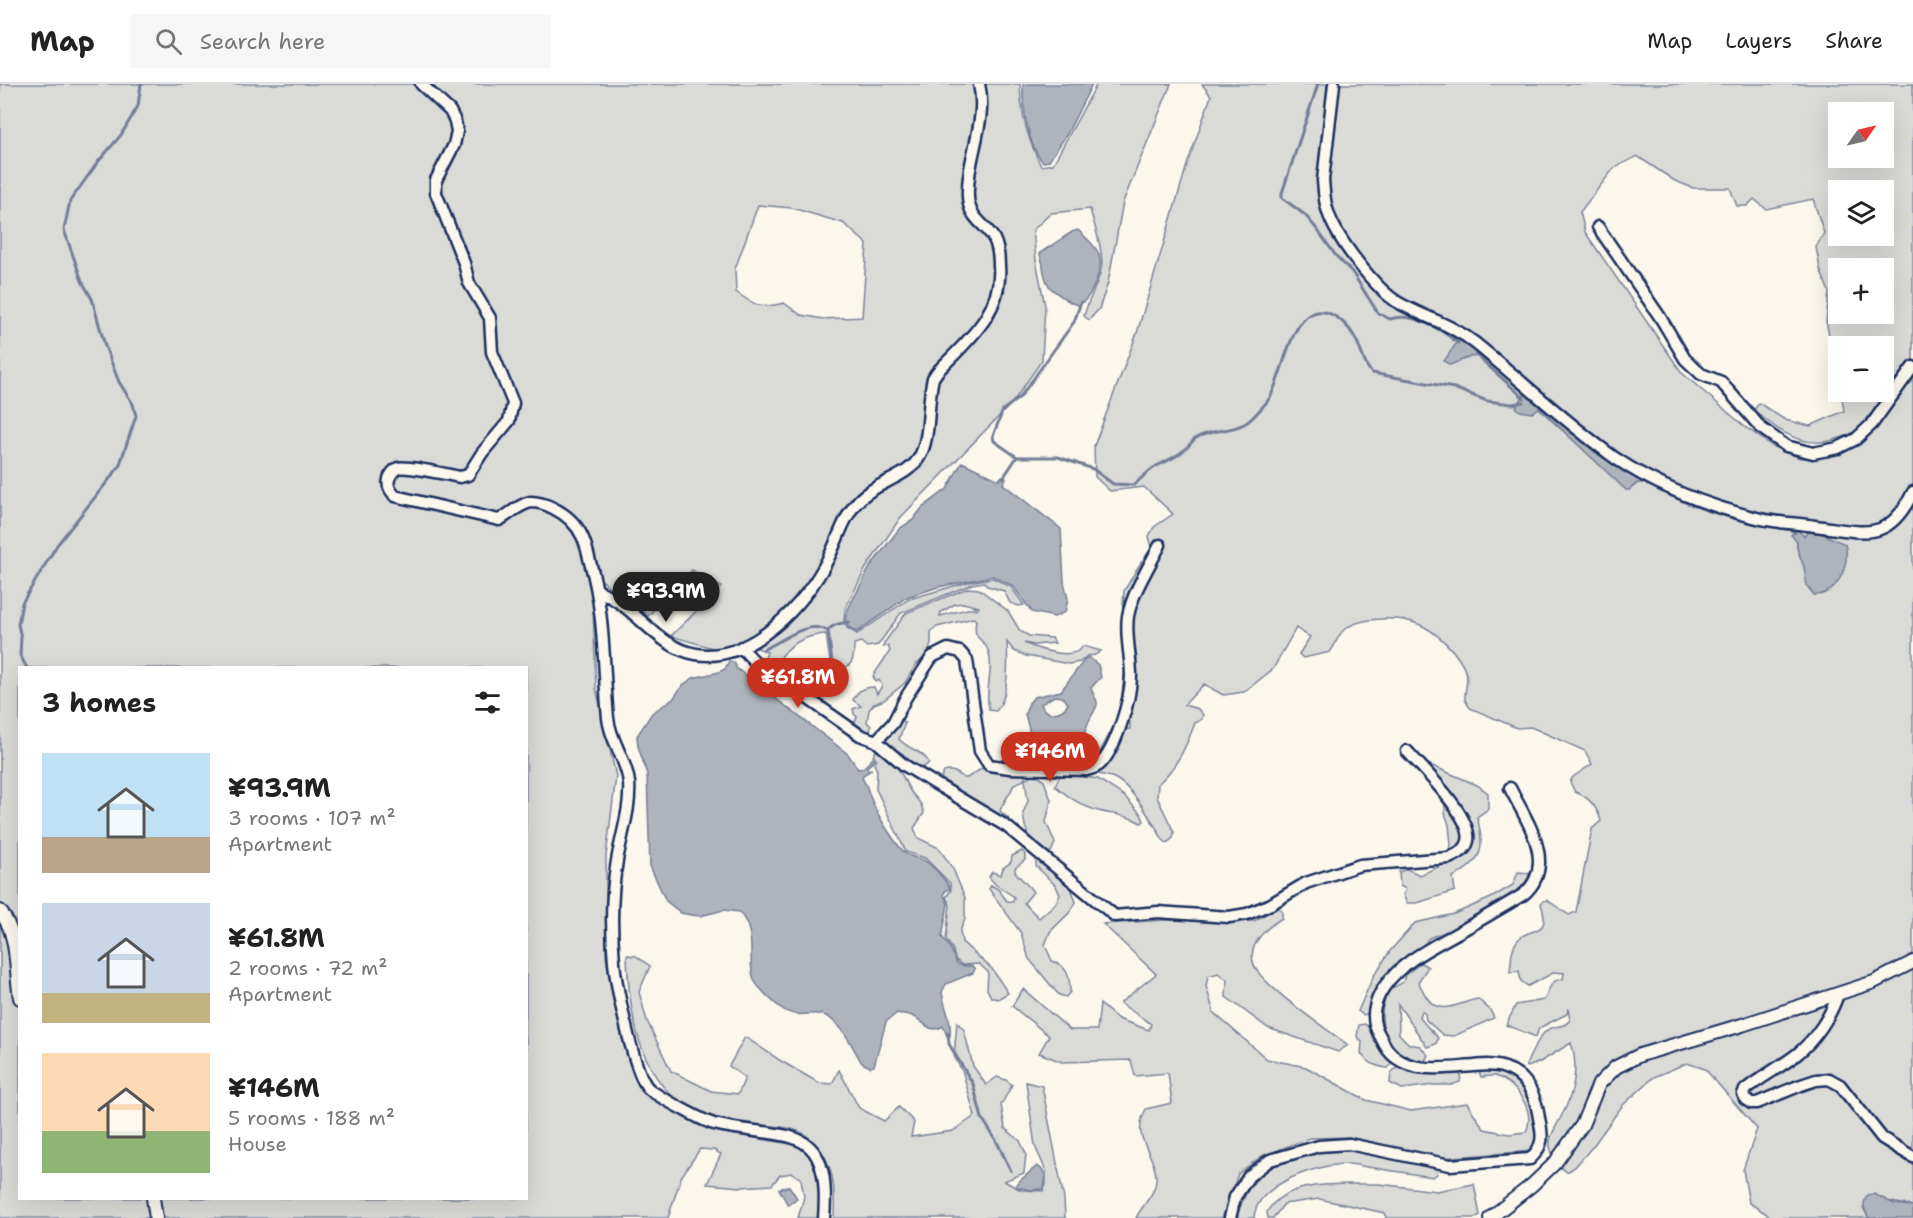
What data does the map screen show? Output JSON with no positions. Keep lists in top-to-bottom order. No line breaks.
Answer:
{"north":"top right","page":{"header":"Map","search":"Search here","nav":["Map","Layers","Share"],"map_buttons":["+","−"],"price":["¥93.9M","¥61.8M","¥146M"],"heading":"3 homes","list":[{"name":"¥93.9M","note":"3 rooms · 107 m² · Apartment"},{"name":"¥61.8M","note":"2 rooms · 72 m² · Apartment"},{"name":"¥146M","note":"5 rooms · 188 m² · House"}]}}
